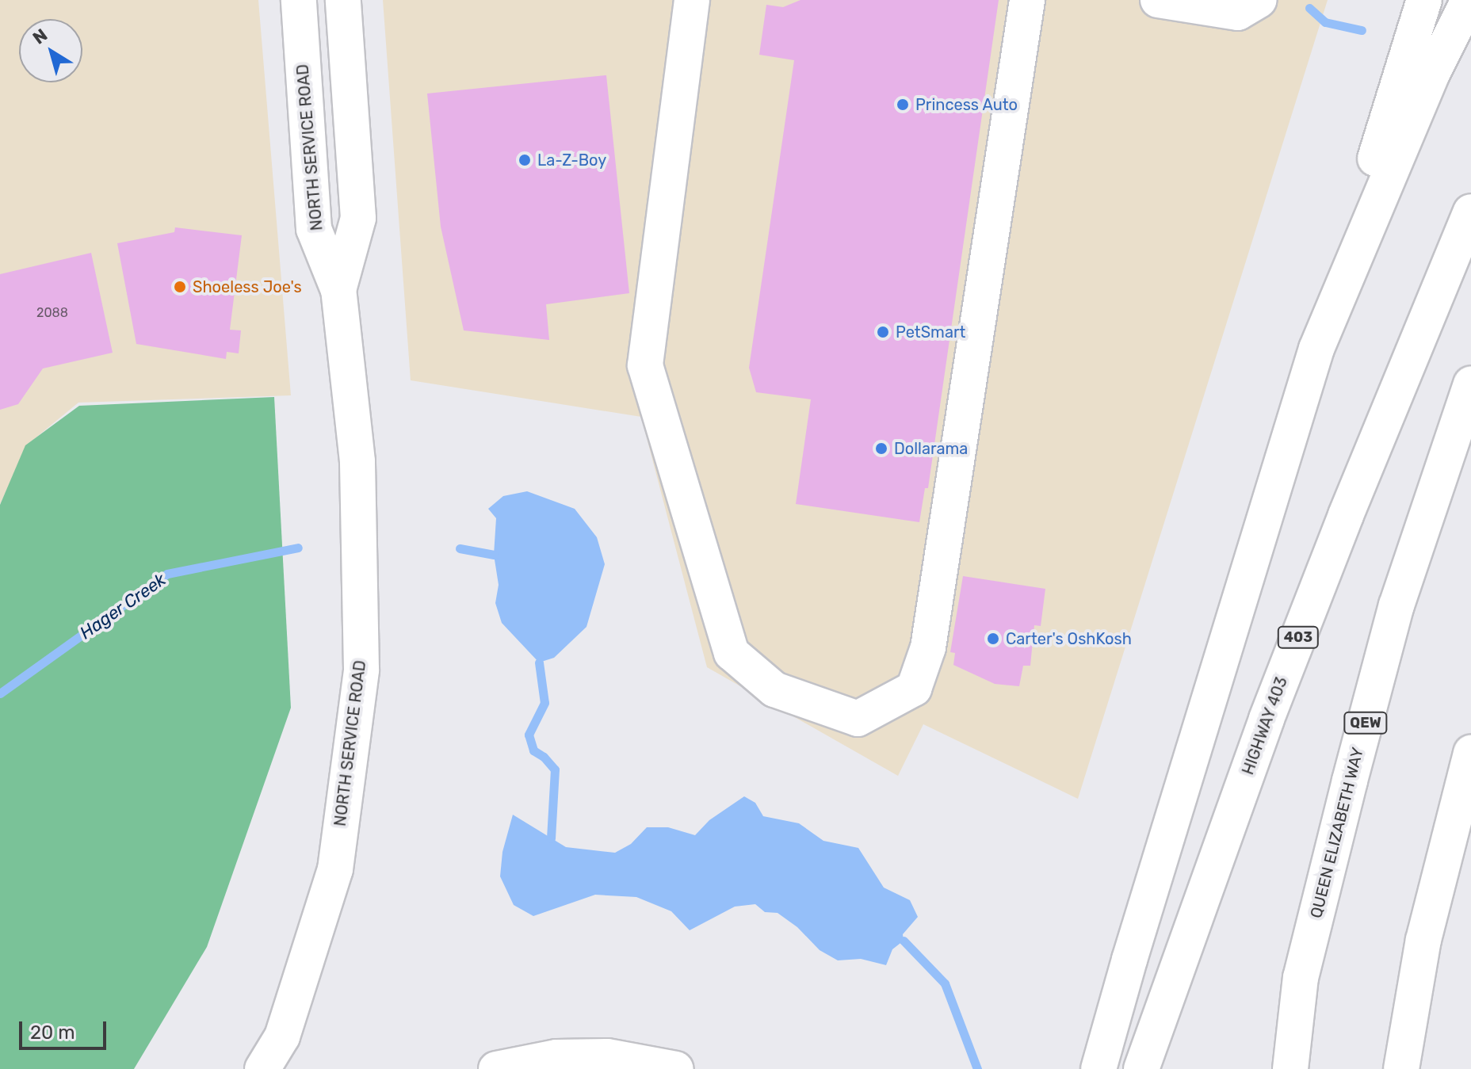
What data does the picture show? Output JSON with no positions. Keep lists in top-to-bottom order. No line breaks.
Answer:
{"streets":{"main road":["NORTH SERVICE ROAD","403","QEW","HIGHWAY 403","QUEEN ELIZABETH WAY"]},"water":["Hager Creek"],"places":["Princess Auto","La-Z-Boy","Shoeless Joe's","PetSmart","Dollarama","Carter's OshKosh"],"house_numbers":["2088"],"scale_bar":"20 m","north":"top left"}
